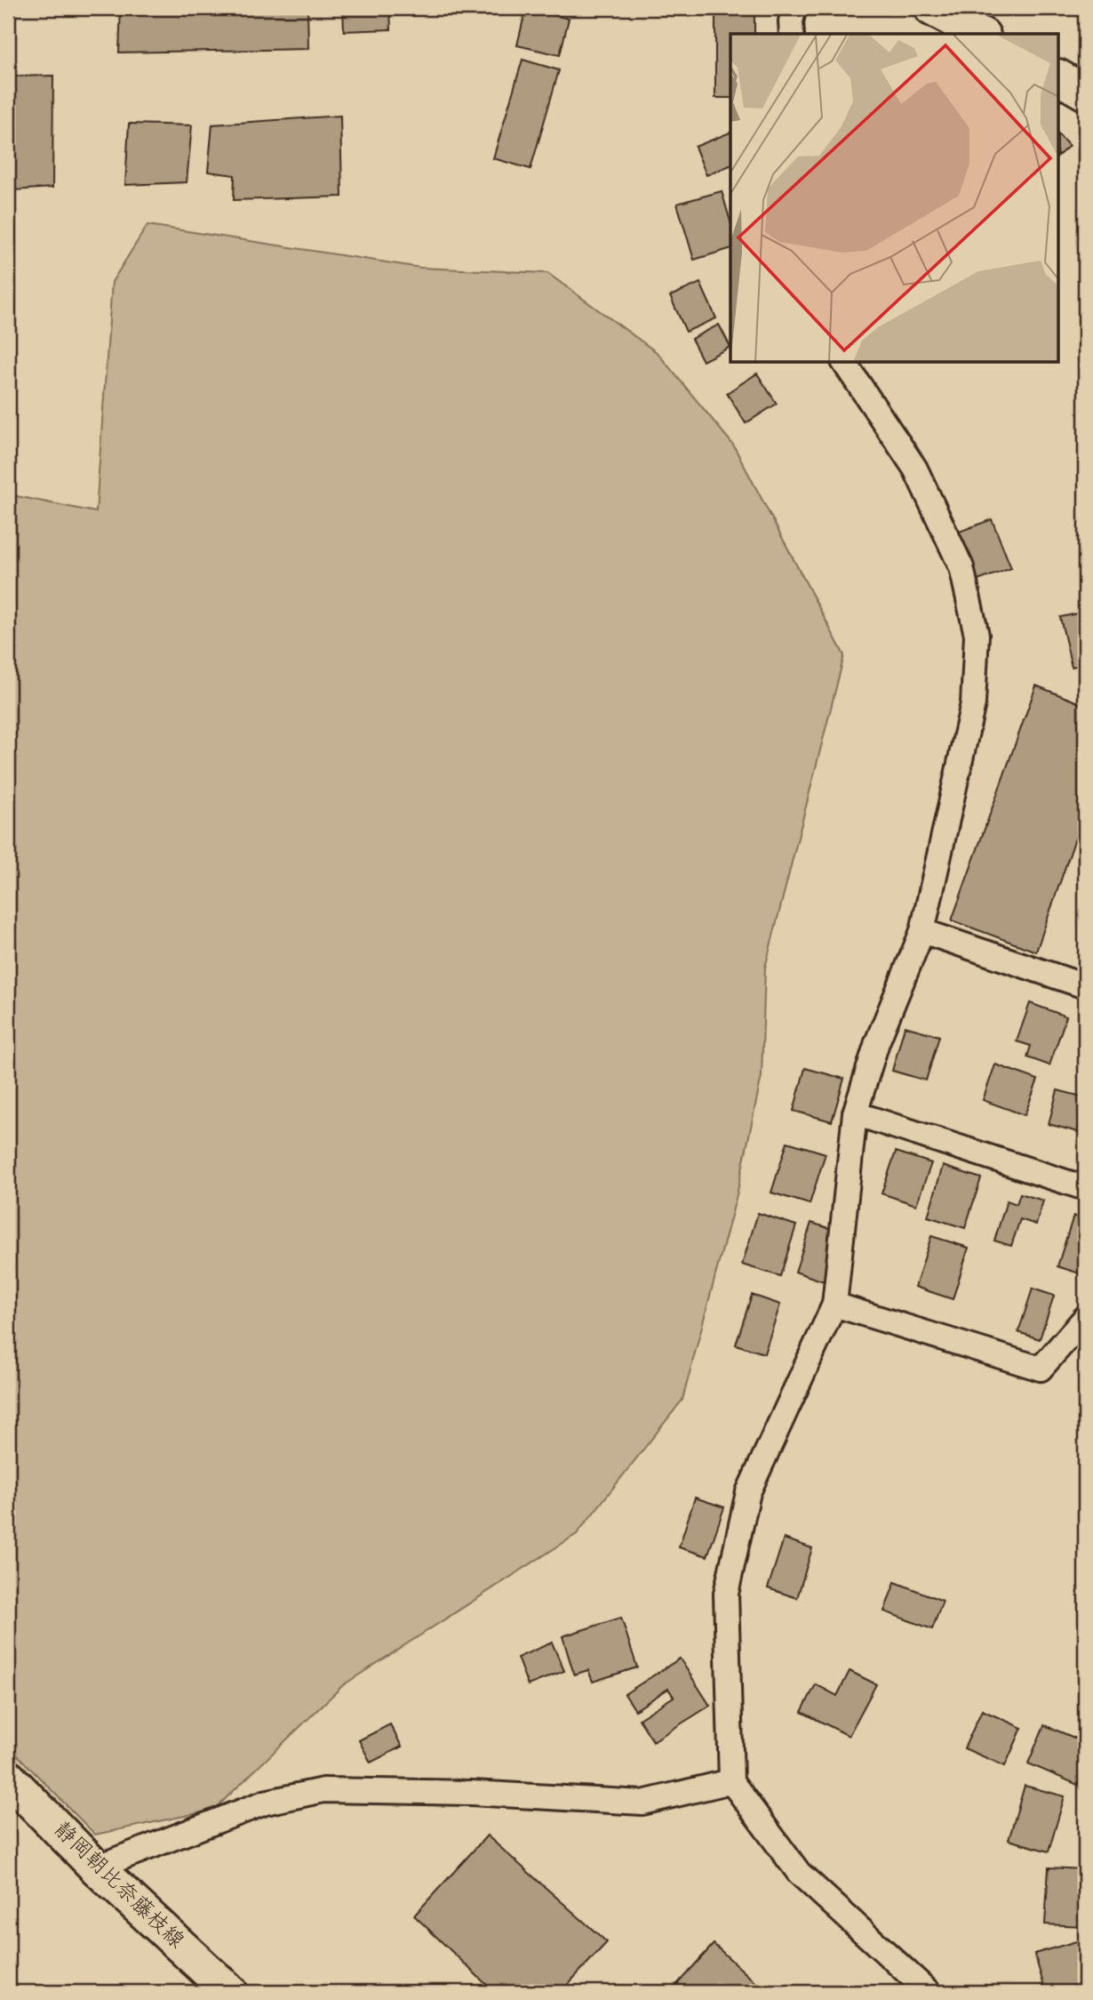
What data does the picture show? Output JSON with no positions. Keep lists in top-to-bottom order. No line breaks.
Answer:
{"streets":{"main road":["静岡朝比奈藤枝線"]}}
